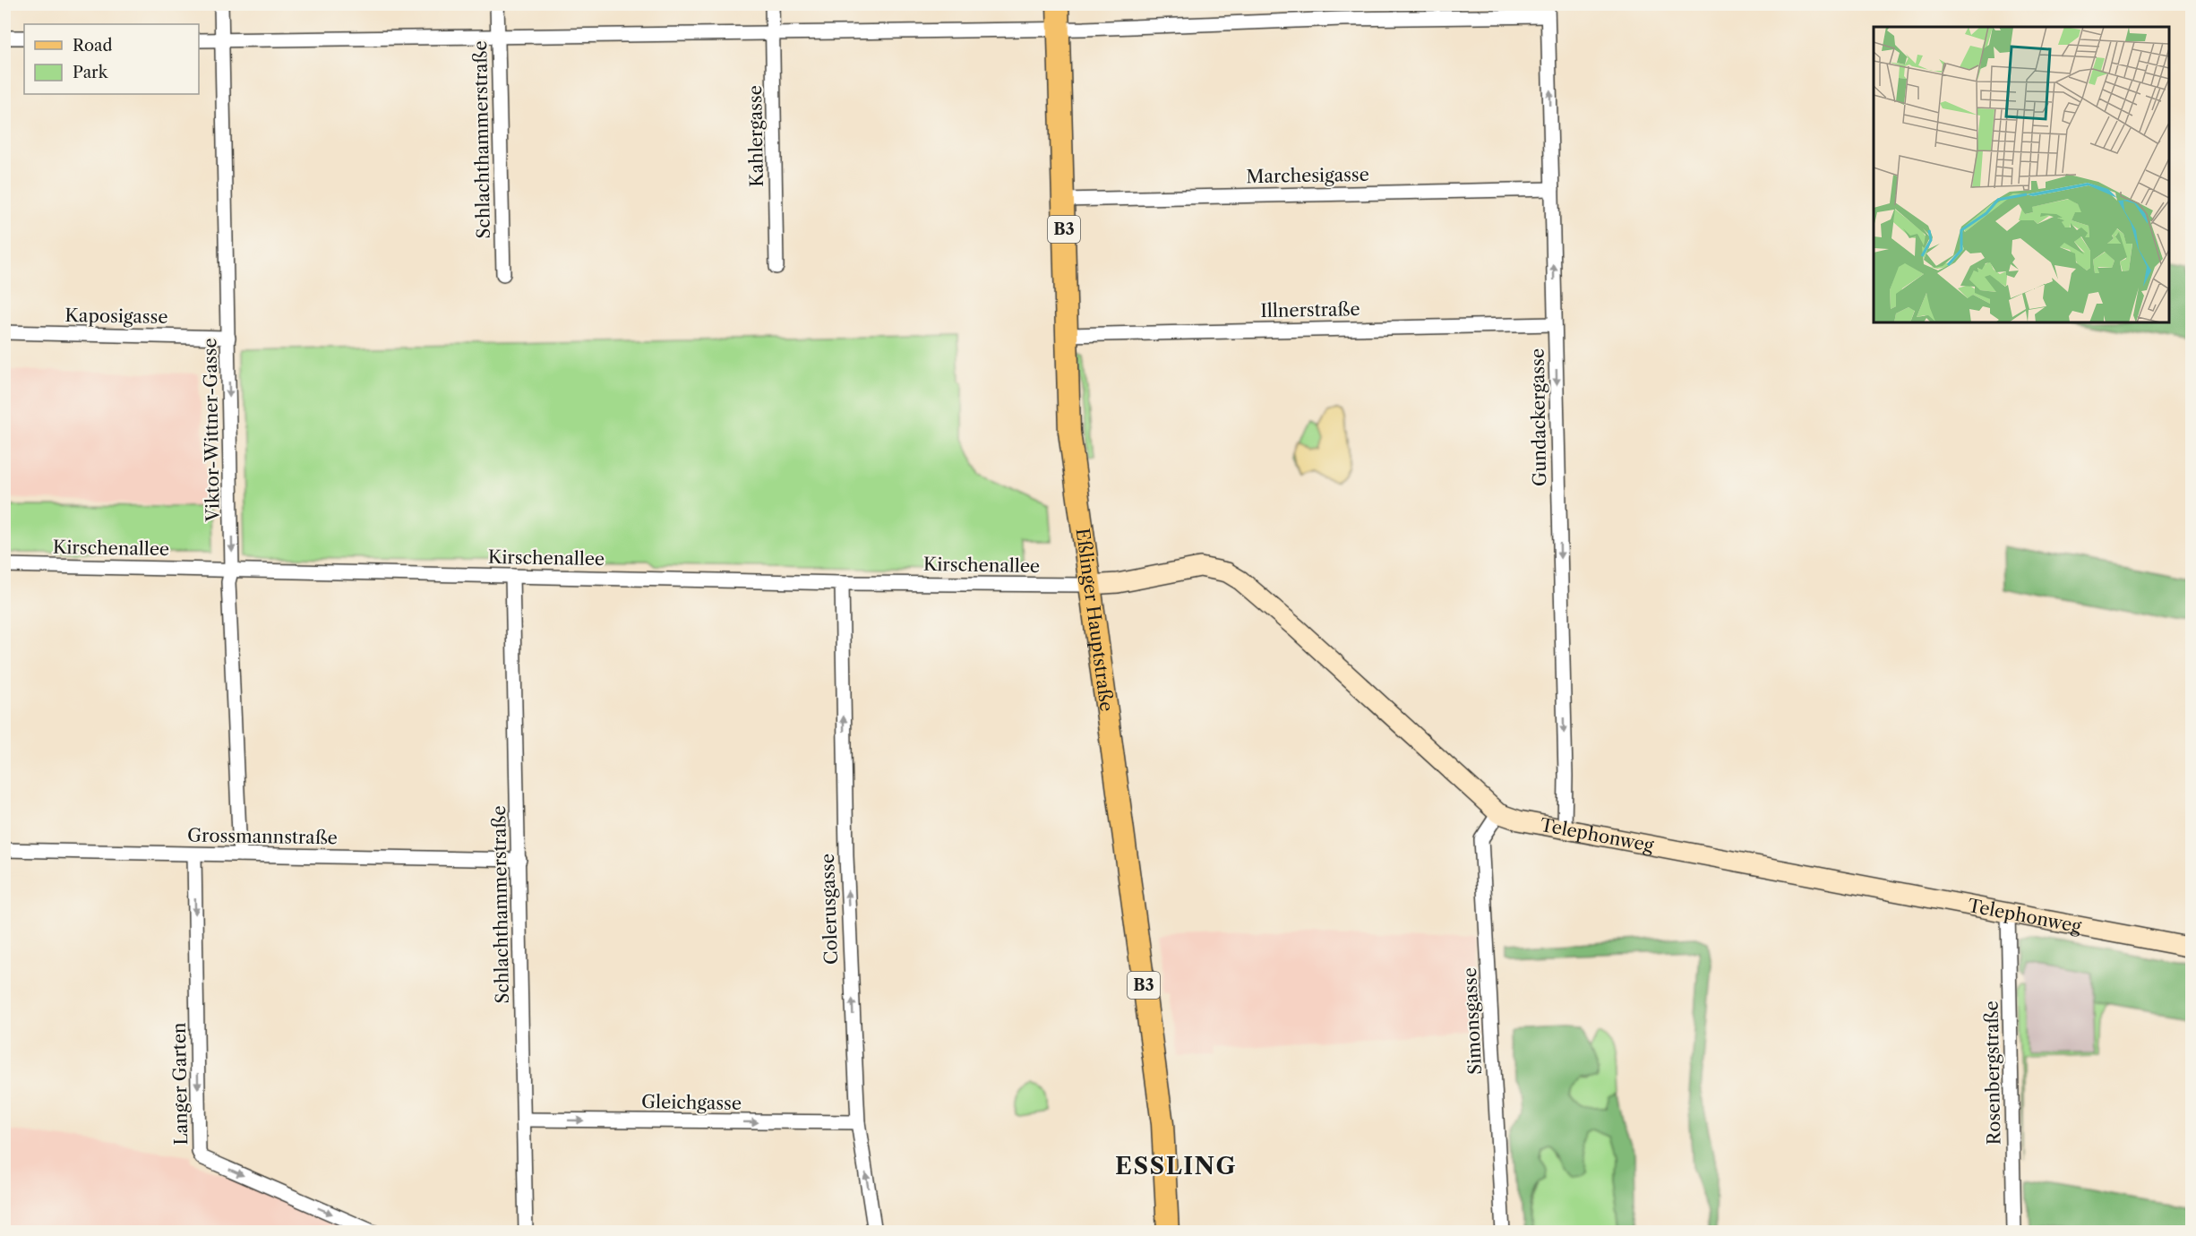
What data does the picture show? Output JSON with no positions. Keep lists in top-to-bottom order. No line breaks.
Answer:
{"streets":{"main road":["B3","Eßlinger Hauptstraße"],"street":["Kahlergasse","Schlachthammerstraße","Marchesigasse","Illnerstraße","Kaposigasse","Gundackergasse","Viktor-Wittner-Gasse","Kirschenallee","Grossmannstraße","Telephonweg","Colerusgasse","Simonsgasse","Rosenbergstraße","Langer Garten","Gleichgasse"]},"crossings":[["Schlachthammerstraße","Kirschenallee"],["Schlachthammerstraße","Grossmannstraße"],["Schlachthammerstraße","Gleichgasse"],["Marchesigasse","Gundackergasse"],["Marchesigasse","Eßlinger Hauptstraße"],["Illnerstraße","Gundackergasse"],["Illnerstraße","Eßlinger Hauptstraße"],["Kaposigasse","Viktor-Wittner-Gasse"],["Gundackergasse","Telephonweg"],["Viktor-Wittner-Gasse","Kirschenallee"],["Viktor-Wittner-Gasse","Grossmannstraße"],["Kirschenallee","Eßlinger Hauptstraße"],["Kirschenallee","Telephonweg"],["Kirschenallee","Colerusgasse"],["Eßlinger Hauptstraße","Telephonweg"],["Grossmannstraße","Langer Garten"],["Telephonweg","Simonsgasse"],["Telephonweg","Rosenbergstraße"],["Colerusgasse","Gleichgasse"]],"one_way":["Colerusgasse","Langer Garten","Gleichgasse"],"districts":["ESSLING"],"legend":["Road","Park"]}
